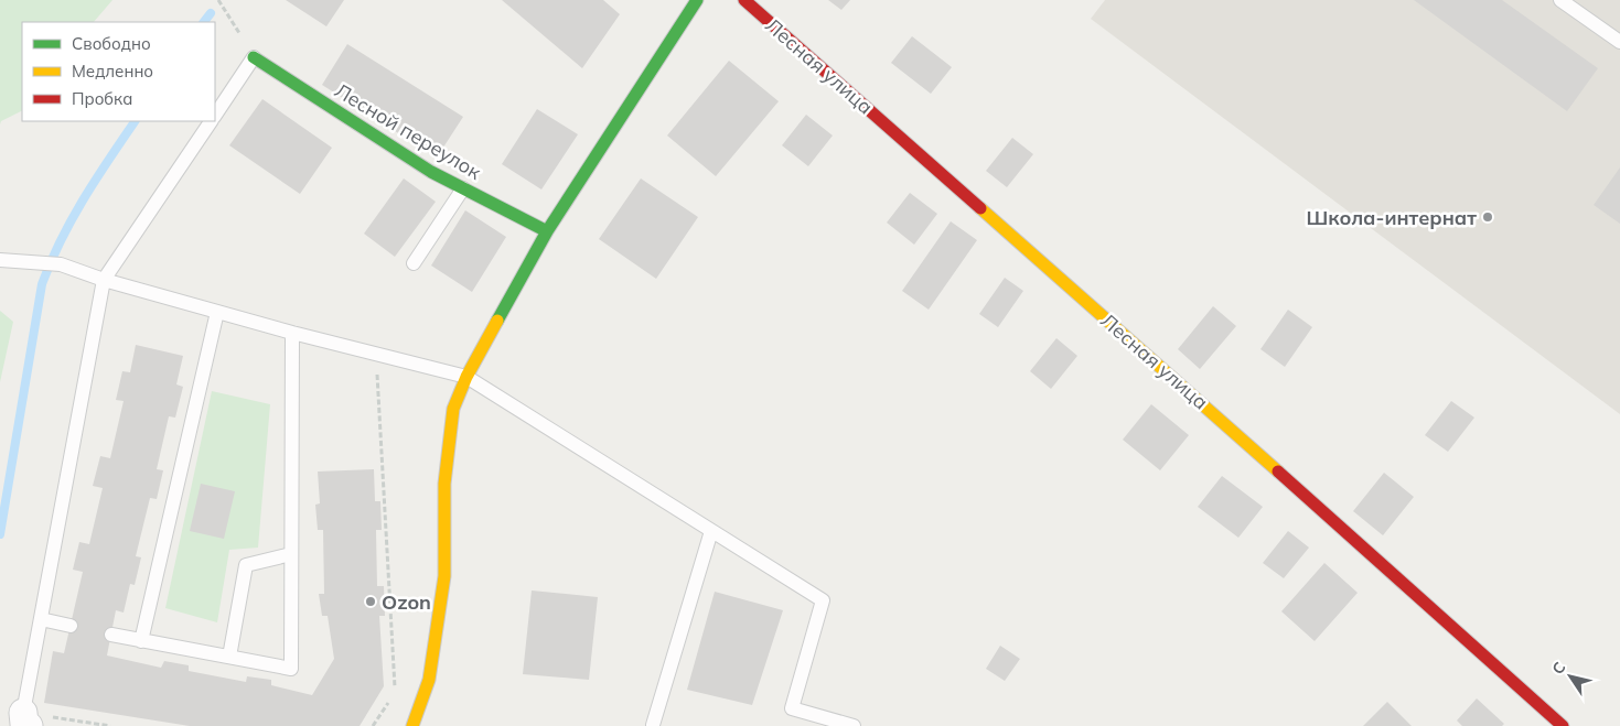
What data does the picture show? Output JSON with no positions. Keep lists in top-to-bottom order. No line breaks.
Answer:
{"streets":{"street":["Лесная улица","Лесной переулок"]},"places":["Школа-интернат","Ozon"],"legend":["Свободно","Медленно","Пробка"],"north":"top left"}
